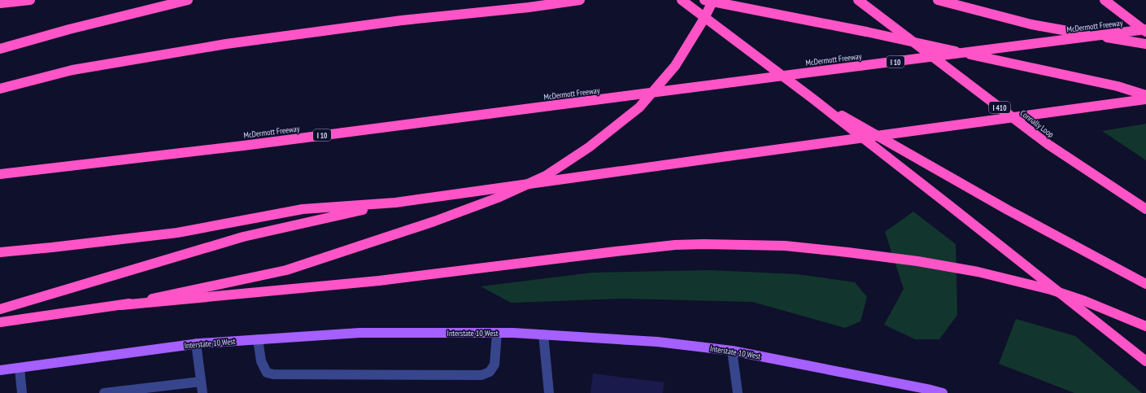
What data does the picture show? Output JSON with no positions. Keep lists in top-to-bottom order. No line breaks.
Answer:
{"streets":{"highway":["McDermott Freeway","I 10","I 410","Connally Loop"],"main road":["Interstate 10 West"]}}
